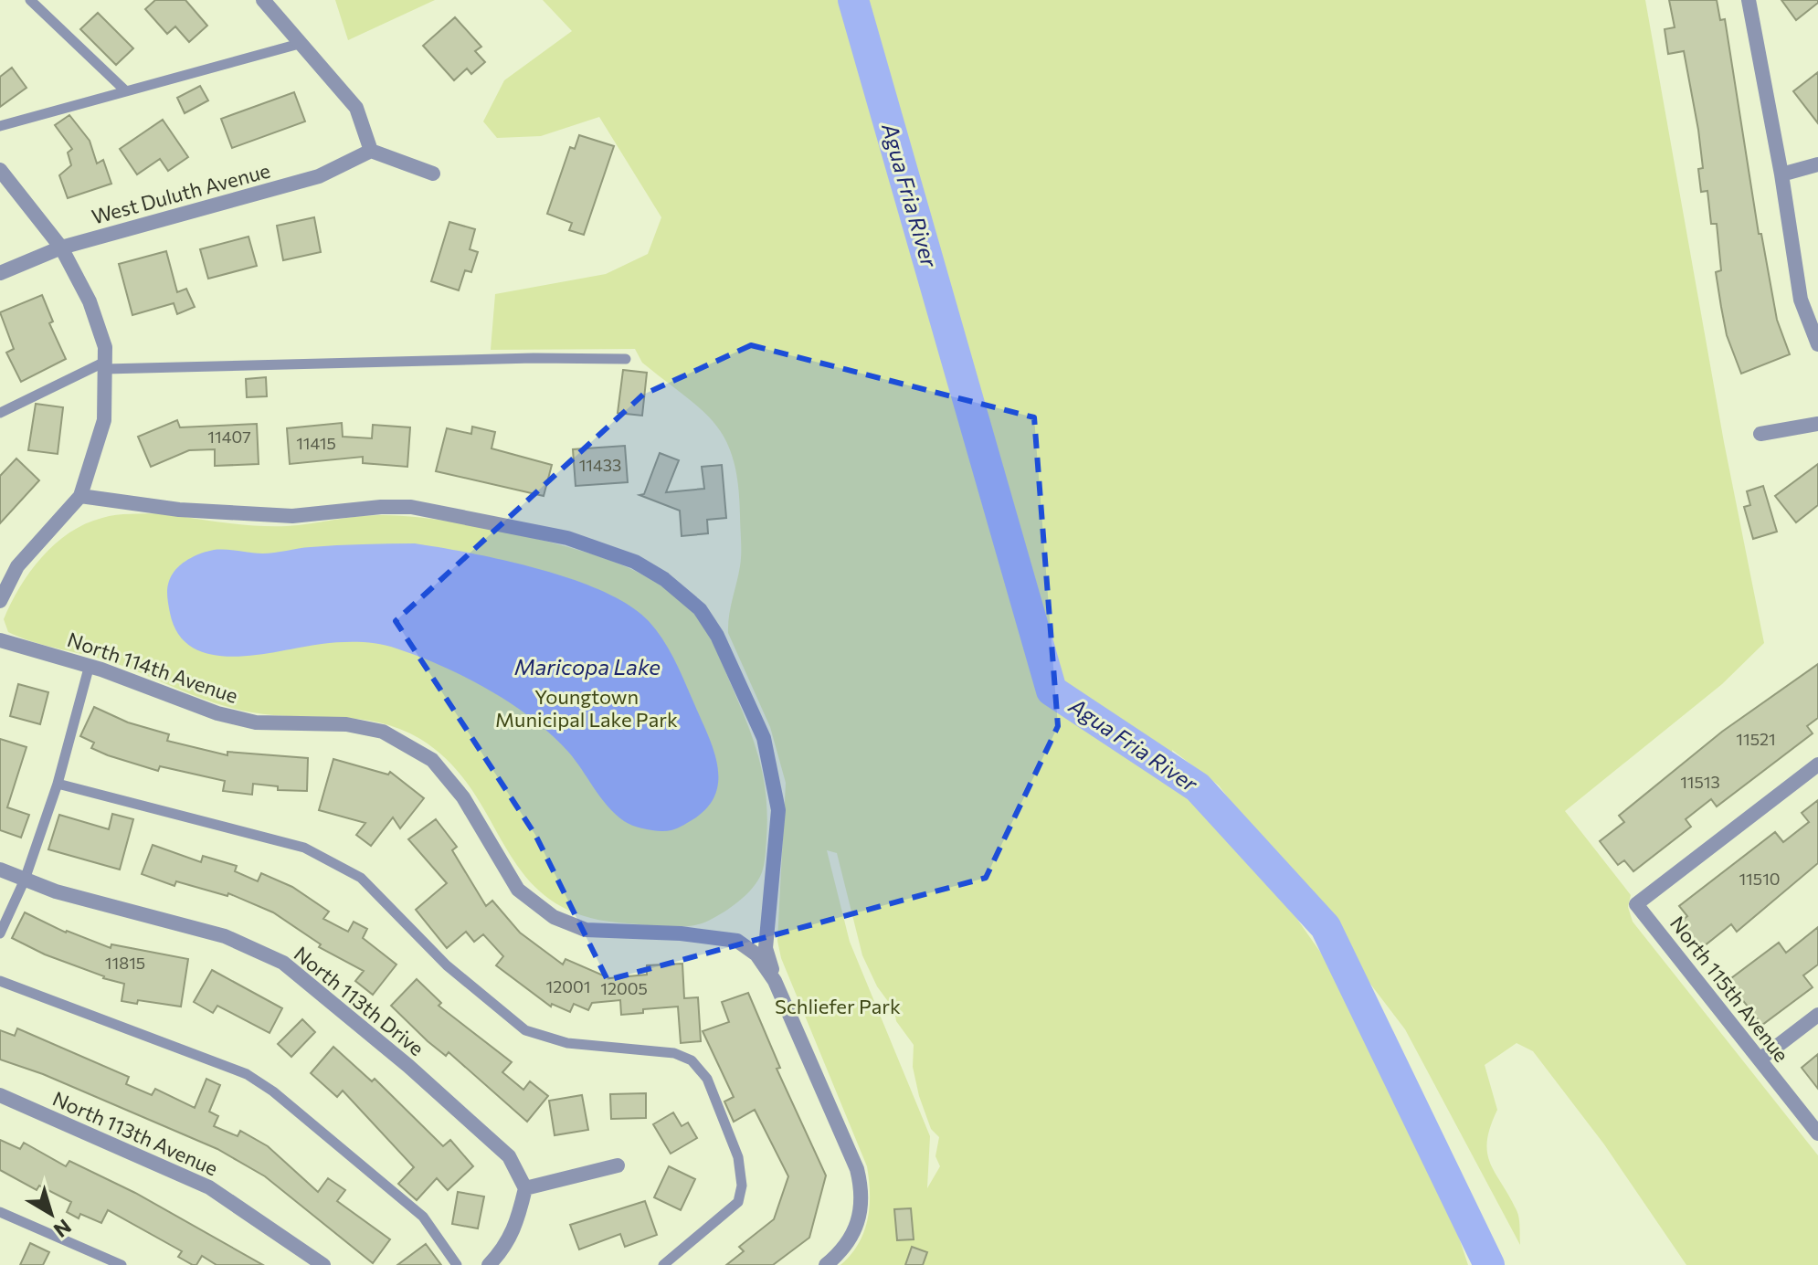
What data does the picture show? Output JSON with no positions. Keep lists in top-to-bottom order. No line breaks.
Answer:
{"streets":{"street":["West Duluth Avenue","North 114th Avenue","North 115th Avenue","North 113th Drive","North 113th Avenue"]},"water":["Agua Fria River","Maricopa Lake"],"parks":["Youngtown Municipal Lake Park","Schliefer Park"],"house_numbers":["11407","11415","11433","11521","11513","11510","11815","12001","12005"],"north":"bottom right"}
